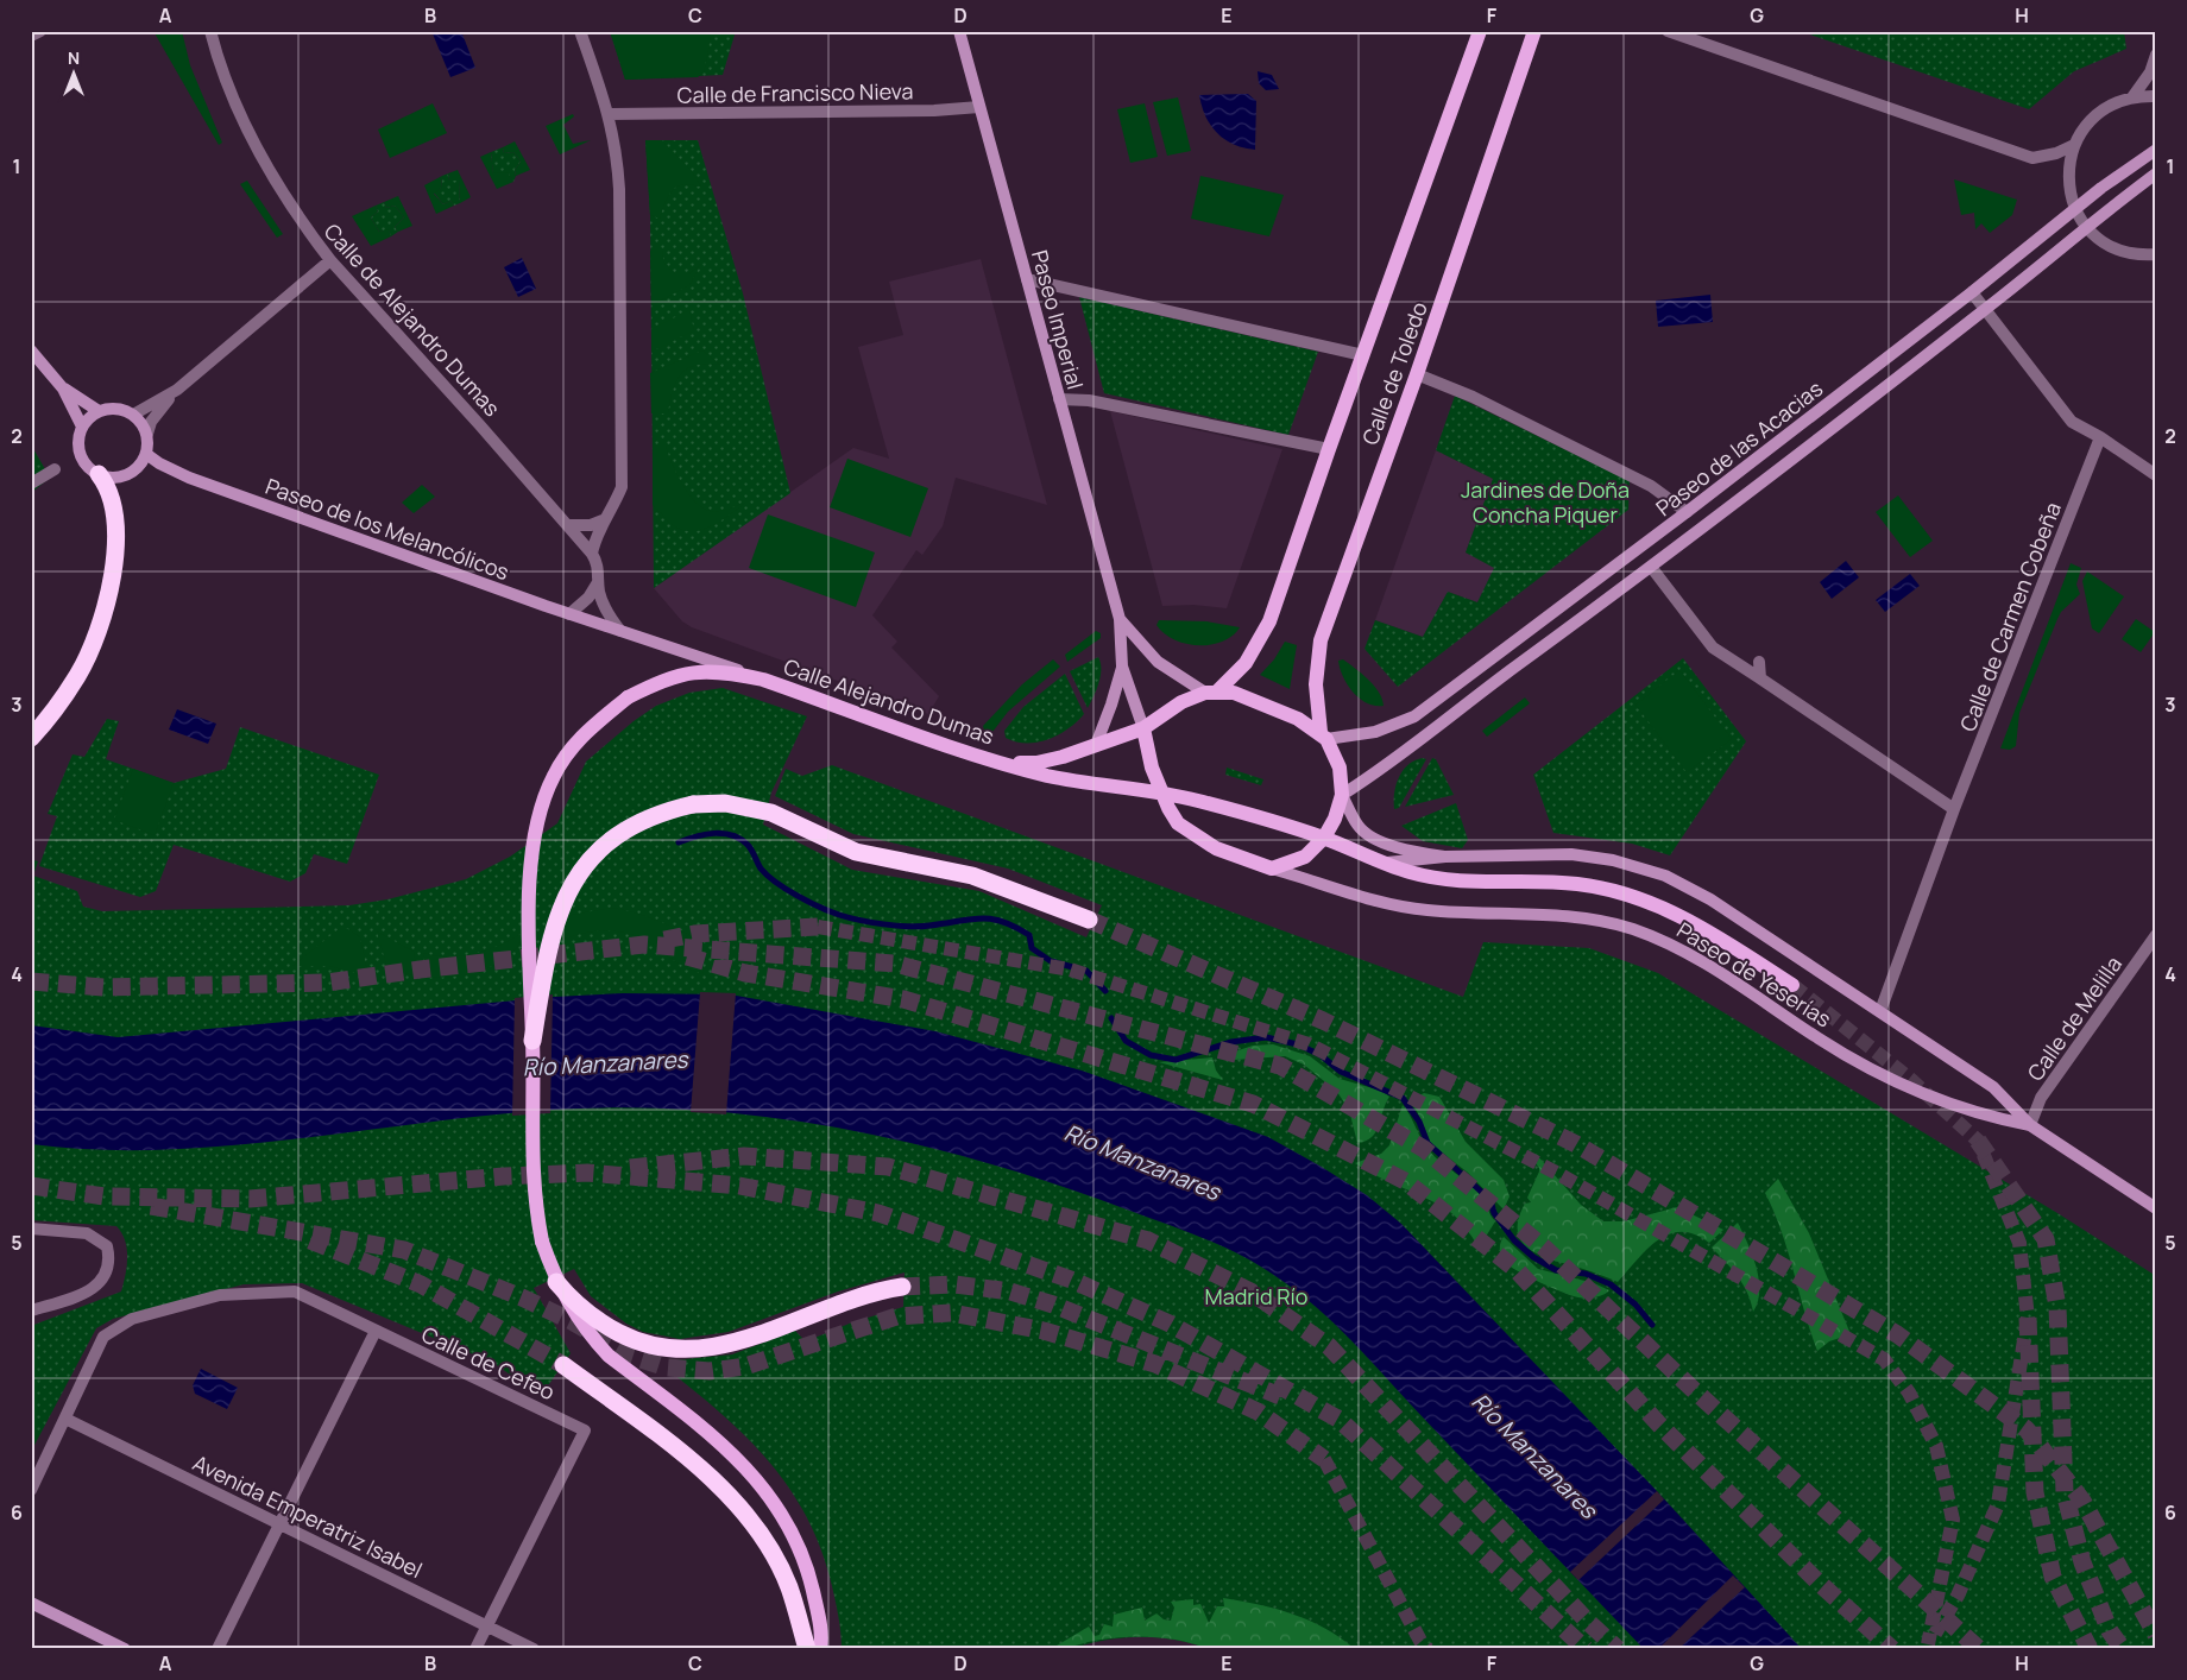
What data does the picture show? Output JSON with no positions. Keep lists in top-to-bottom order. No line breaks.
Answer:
{"streets":{"main road":["Paseo Imperial","Calle de Toledo","Paseo de las Acacias","Paseo de los Melancólicos","Calle Alejandro Dumas","Paseo de Yeserías"],"street":["Calle de Francisco Nieva","Calle de Alejandro Dumas","Calle de Carmen Cobeña","Calle de Melilla","Calle de Cefeo","Avenida Emperatriz Isabel"]},"crossings":[["Calle de Francisco Nieva","Paseo Imperial"],["Calle de Alejandro Dumas","Paseo de los Melancólicos"],["Calle de Alejandro Dumas","Calle Alejandro Dumas"],["Paseo Imperial","Calle de Toledo"],["Paseo Imperial","Calle Alejandro Dumas"],["Calle de Toledo","Paseo de las Acacias"],["Calle de Toledo","Calle Alejandro Dumas"],["Calle de Toledo","Paseo de Yeserías"],["Paseo de las Acacias","Paseo de Yeserías"],["Paseo de los Melancólicos","Calle Alejandro Dumas"],["Calle de Carmen Cobeña","Paseo de Yeserías"],["Calle Alejandro Dumas","Paseo de Yeserías"],["Paseo de Yeserías","Calle de Melilla"],["Calle de Cefeo","Avenida Emperatriz Isabel"]],"water":["Río Manzanares"],"parks":["Jardines de Doña Concha Piquer","Madrid Río"],"north":"top","grid":{"columns":["A","B","C","D","E","F","G","H"],"rows":["1","2","3","4","5","6"]}}
